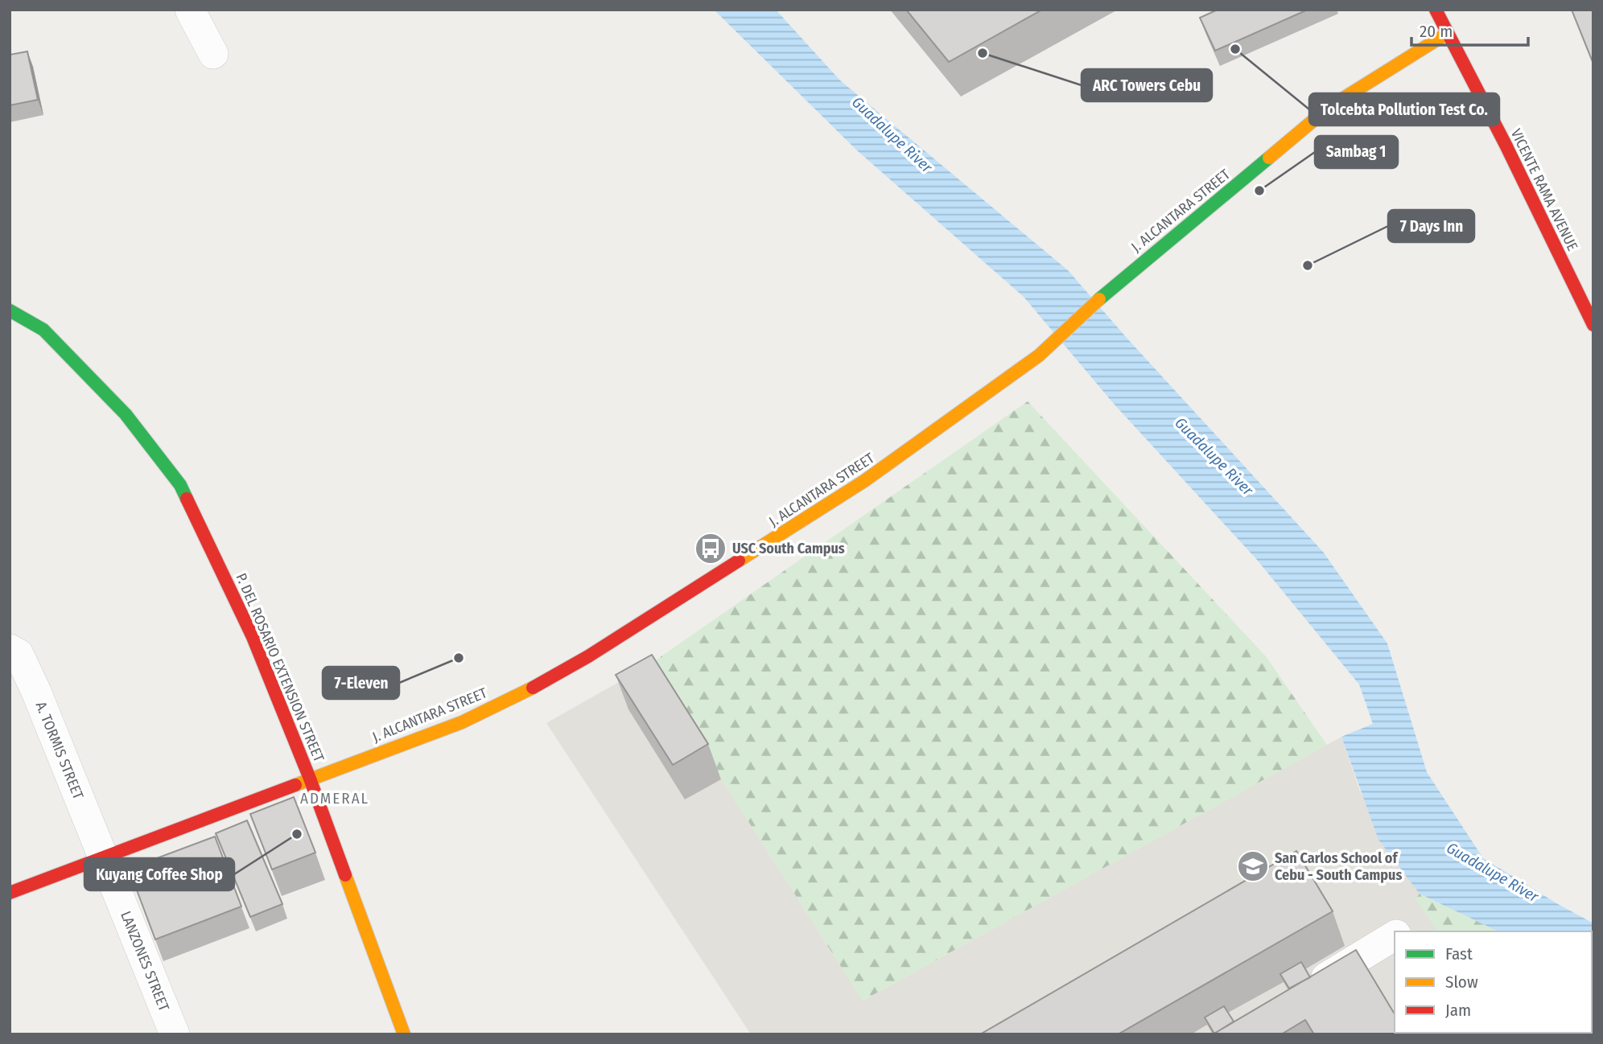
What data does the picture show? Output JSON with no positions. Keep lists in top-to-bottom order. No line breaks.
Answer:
{"streets":{"street":["VICENTE RAMA AVENUE","J. ALCANTARA STREET","P. DEL ROSARIO EXTENSION STREET","A. TORMIS STREET","LANZONES STREET"]},"crossings":[["VICENTE RAMA AVENUE","J. ALCANTARA STREET"],["J. ALCANTARA STREET","P. DEL ROSARIO EXTENSION STREET"],["J. ALCANTARA STREET","A. TORMIS STREET"],["J. ALCANTARA STREET","LANZONES STREET"],["A. TORMIS STREET","LANZONES STREET"]],"districts":["ADMERAL"],"water":["Guadalupe River"],"places":{"other":["Tolcebta Pollution Test Co.","ARC Towers Cebu","Sambag 1","7 Days Inn","7-Eleven","Kuyang Coffee Shop"],"bus stop":["USC South Campus"],"school or university":["San Carlos School of Cebu - South Campus"]},"legend":["Fast","Slow","Jam"],"scale_bar":"20 m"}
